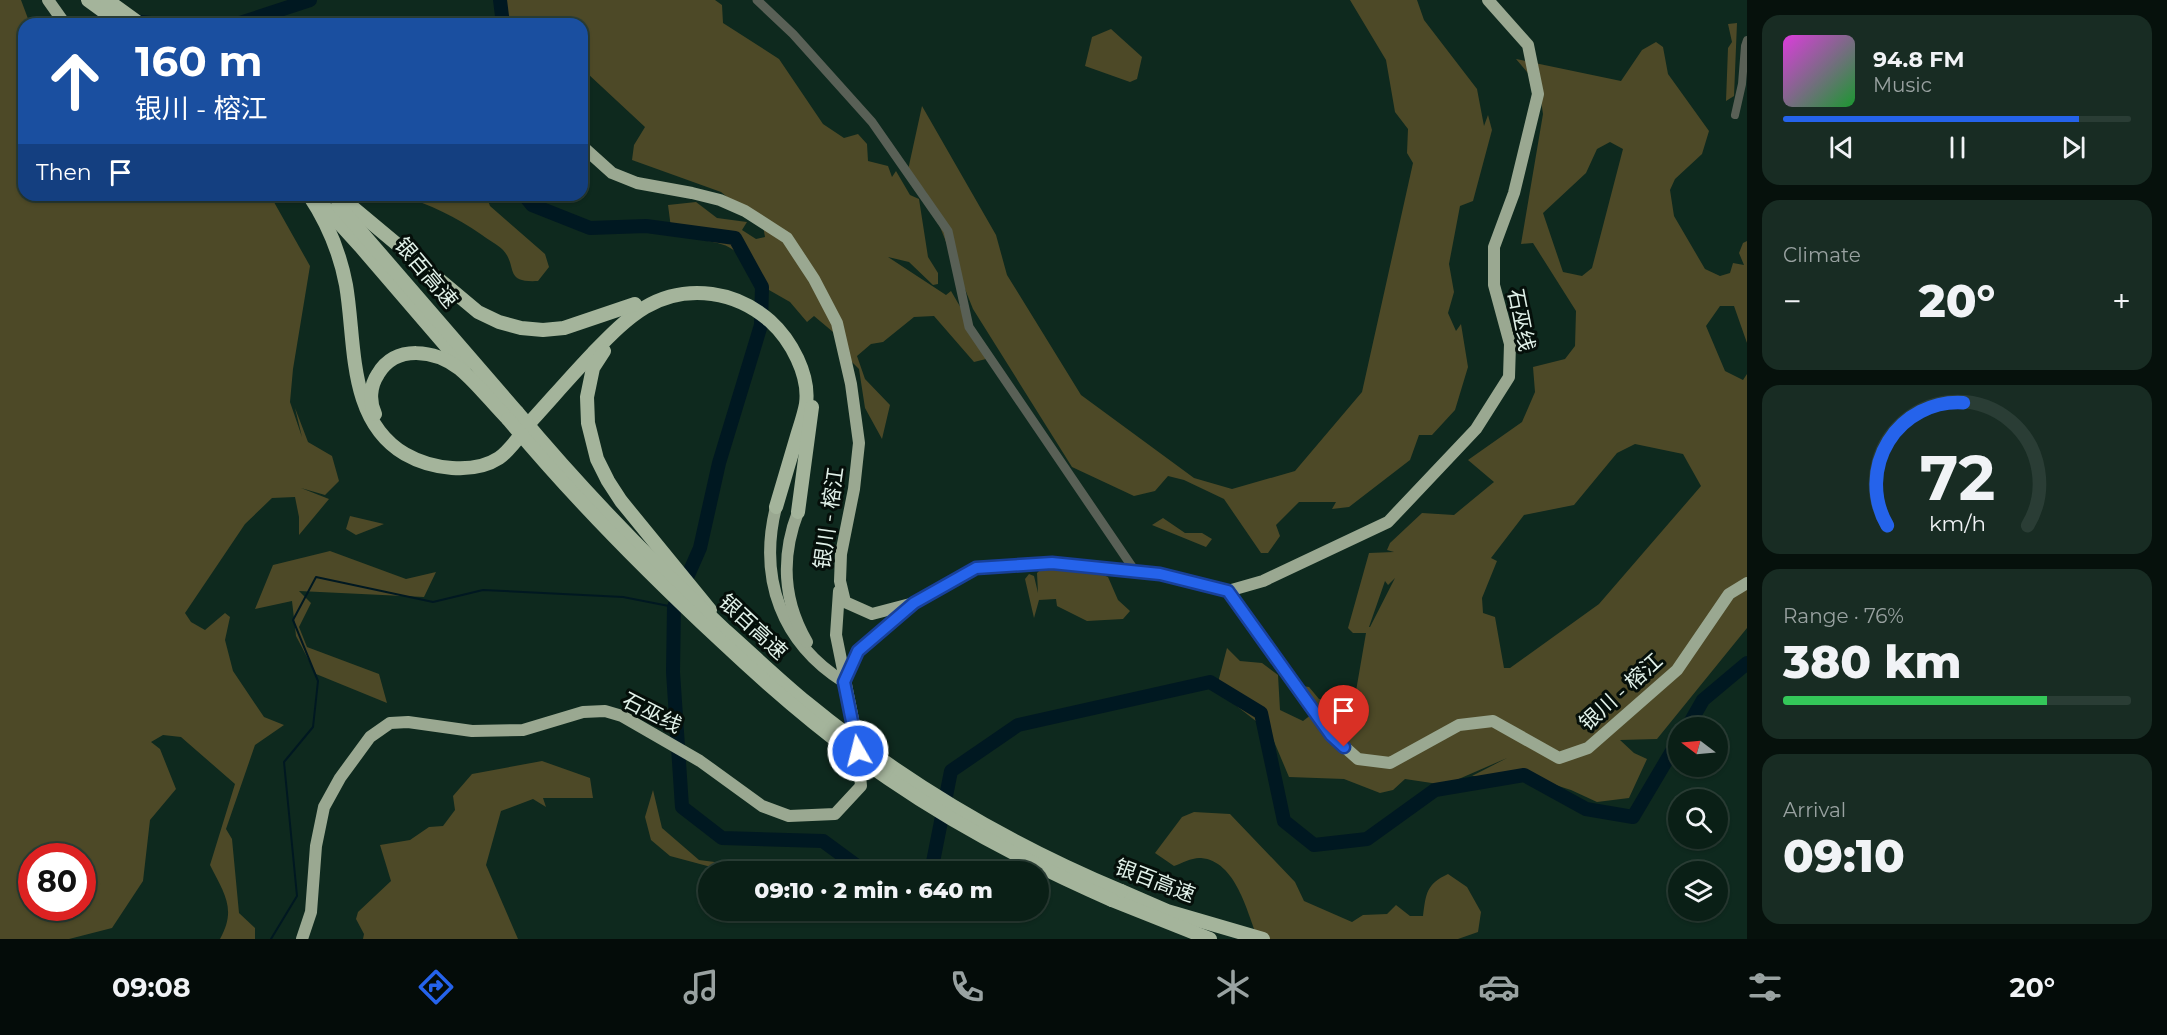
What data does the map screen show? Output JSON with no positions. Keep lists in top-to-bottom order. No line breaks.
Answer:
{"streets":{"highway":["银百高速","石巫线","银川 - 榕江"]},"crossings":[["石巫线","银川 - 榕江"]],"north":"left","page":{"turn":["160 m","银川 - 榕江"],"song":["94.8 FM","Music"],"then":"Then","tile":["Climate",["Range · 76%","380 km"],["Arrival","09:10"]],"heat":["−","20°","+"],"limit":"80","trip":"09:10 · 2 min · 640 m","tabs":["09:08","20°"],"gauge":["72","km/h"]}}
